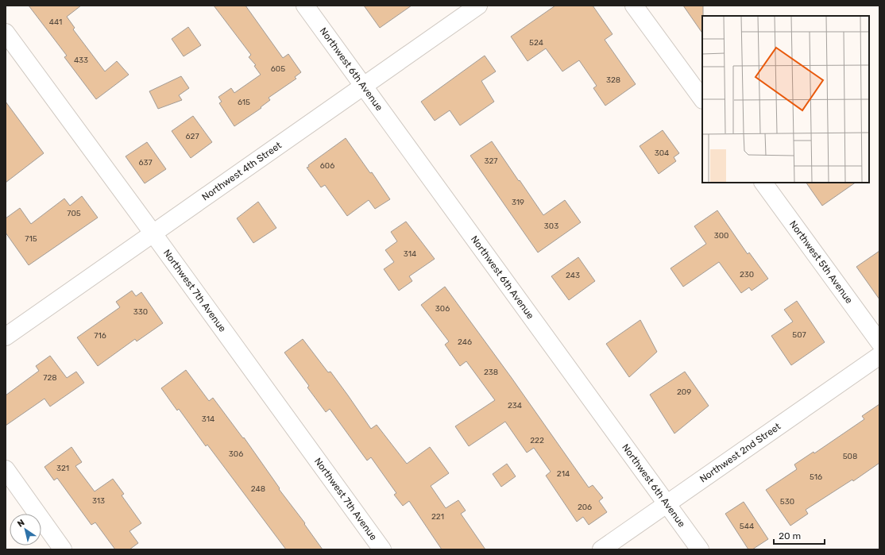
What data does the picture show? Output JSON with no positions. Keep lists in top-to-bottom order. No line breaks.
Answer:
{"streets":{"street":["Northwest 6th Avenue","Northwest 4th Street","Northwest 5th Avenue","Northwest 7th Avenue","Northwest 2nd Street"]},"crossings":[["Northwest 6th Avenue","Northwest 4th Street"],["Northwest 6th Avenue","Northwest 2nd Street"],["Northwest 4th Street","Northwest 7th Avenue"]],"house_numbers":["441","524","433","605","328","615","627","304","327","637","606","319","705","303","300","715","314","230","243","306","330","507","716","246","238","728","209","234","314","222","306","508","321","214","516","248","313","530","206","221","544"],"scale_bar":"20 m","north":"top left"}
